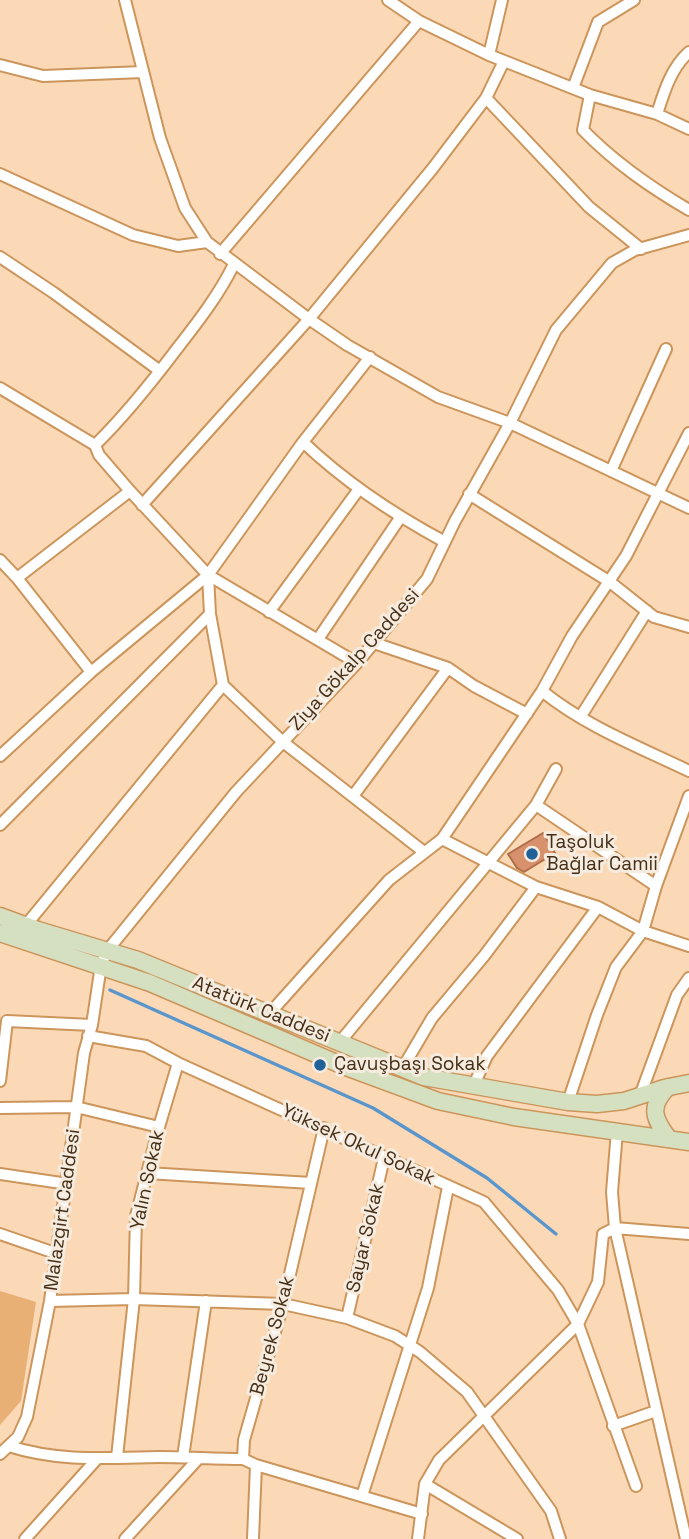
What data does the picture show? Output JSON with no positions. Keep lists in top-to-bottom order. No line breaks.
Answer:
{"streets":{"main road":["Atatürk Caddesi"],"street":["Ziya Gökalp Caddesi","Yüksek Okul Sokak","Yalın Sokak","Malazgirt Caddesi","Sayar Sokak","Beyrek Sokak"]},"crossings":[["Ziya Gökalp Caddesi","Atatürk Caddesi"],["Ziya Gökalp Caddesi","Malazgirt Caddesi"],["Atatürk Caddesi","Malazgirt Caddesi"],["Yüksek Okul Sokak","Yalın Sokak"],["Yüksek Okul Sokak","Malazgirt Caddesi"],["Yüksek Okul Sokak","Sayar Sokak"],["Yüksek Okul Sokak","Beyrek Sokak"]],"places":["Taşoluk Bağlar Camii","Çavuşbaşı Sokak"]}
